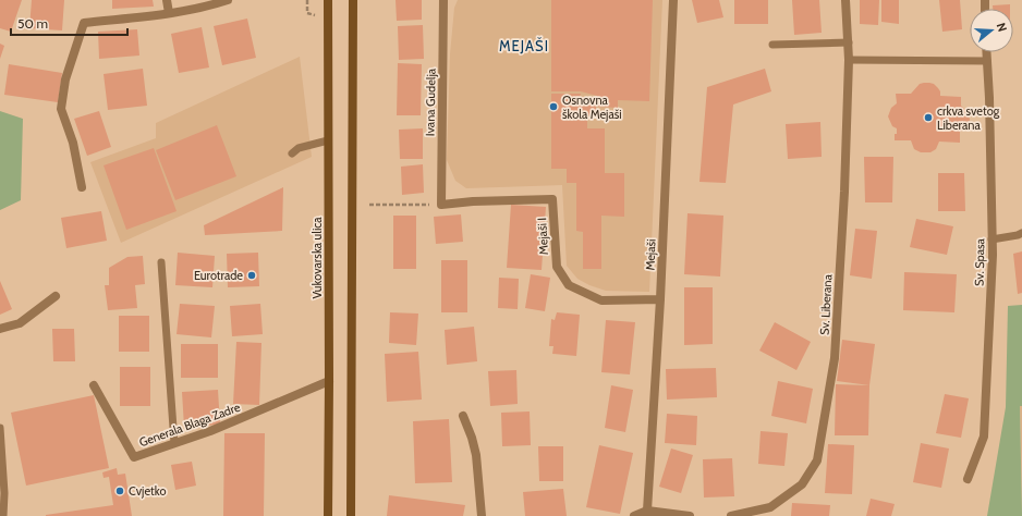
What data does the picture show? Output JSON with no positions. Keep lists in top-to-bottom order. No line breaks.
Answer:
{"streets":{"street":["Ivana Gudelja","Mejaši I","Mejaši","Vukovarska ulica","Sv. Spasa","Sv. Liberana","Generala Blaga Zadre"]},"crossings":[["Ivana Gudelja","Mejaši I"],["Mejaši I","Mejaši"],["Vukovarska ulica","Generala Blaga Zadre"]],"districts":["MEJAŠI"],"places":["Osnovna škola Mejaši","crkva svetog Liberana","Eurotrade","Cvjetko"],"scale_bar":"50 m","north":"right"}
